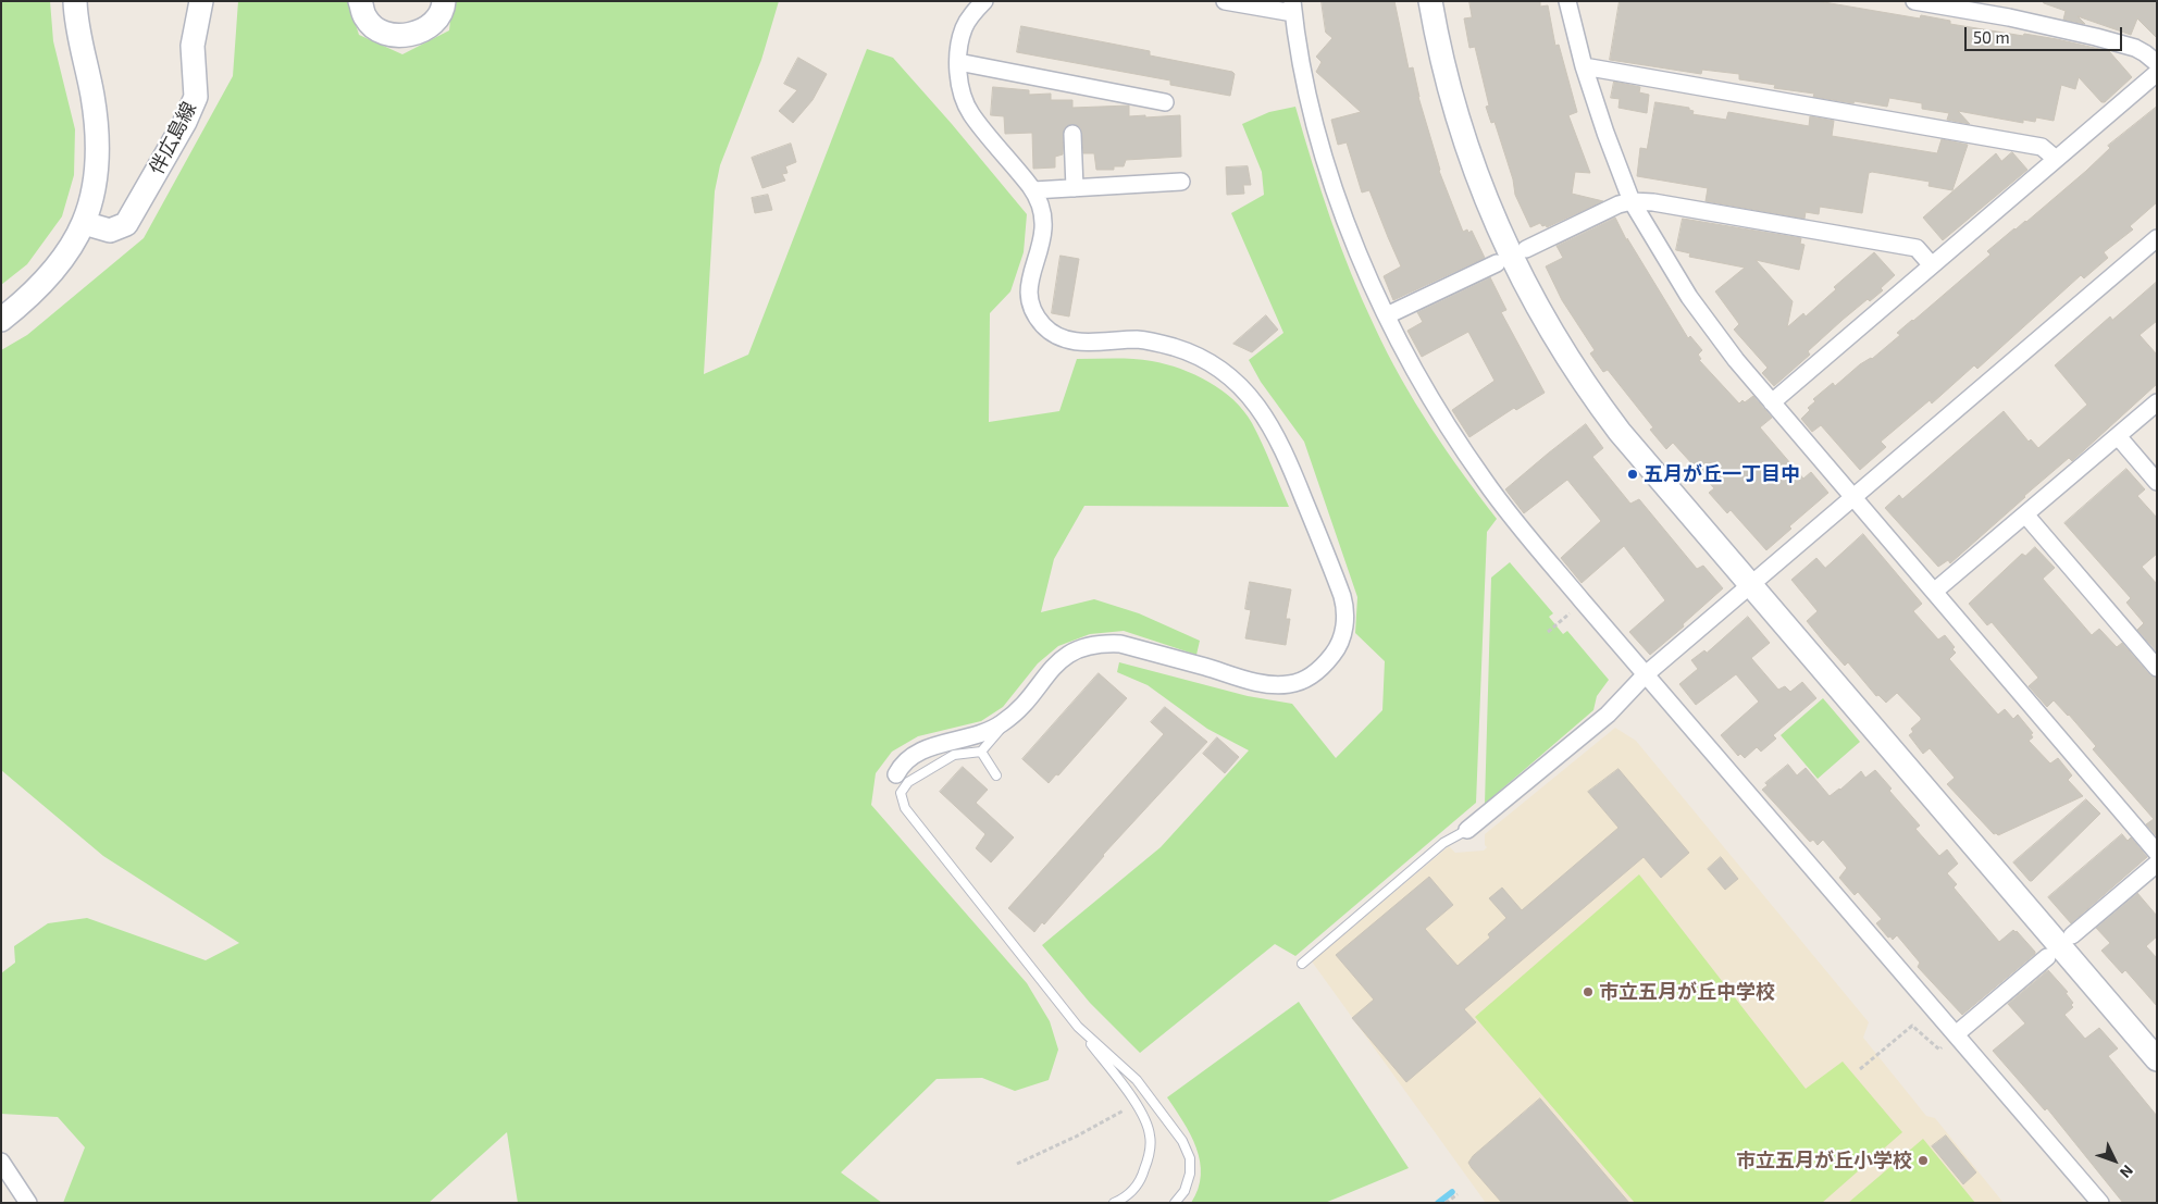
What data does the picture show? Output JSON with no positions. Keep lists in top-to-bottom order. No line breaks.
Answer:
{"streets":{"street":["伴広島線"]},"places":["五月が丘一丁目中","市立五月が丘中学校","市立五月が丘小学校"],"scale_bar":"50 m","north":"bottom right"}
